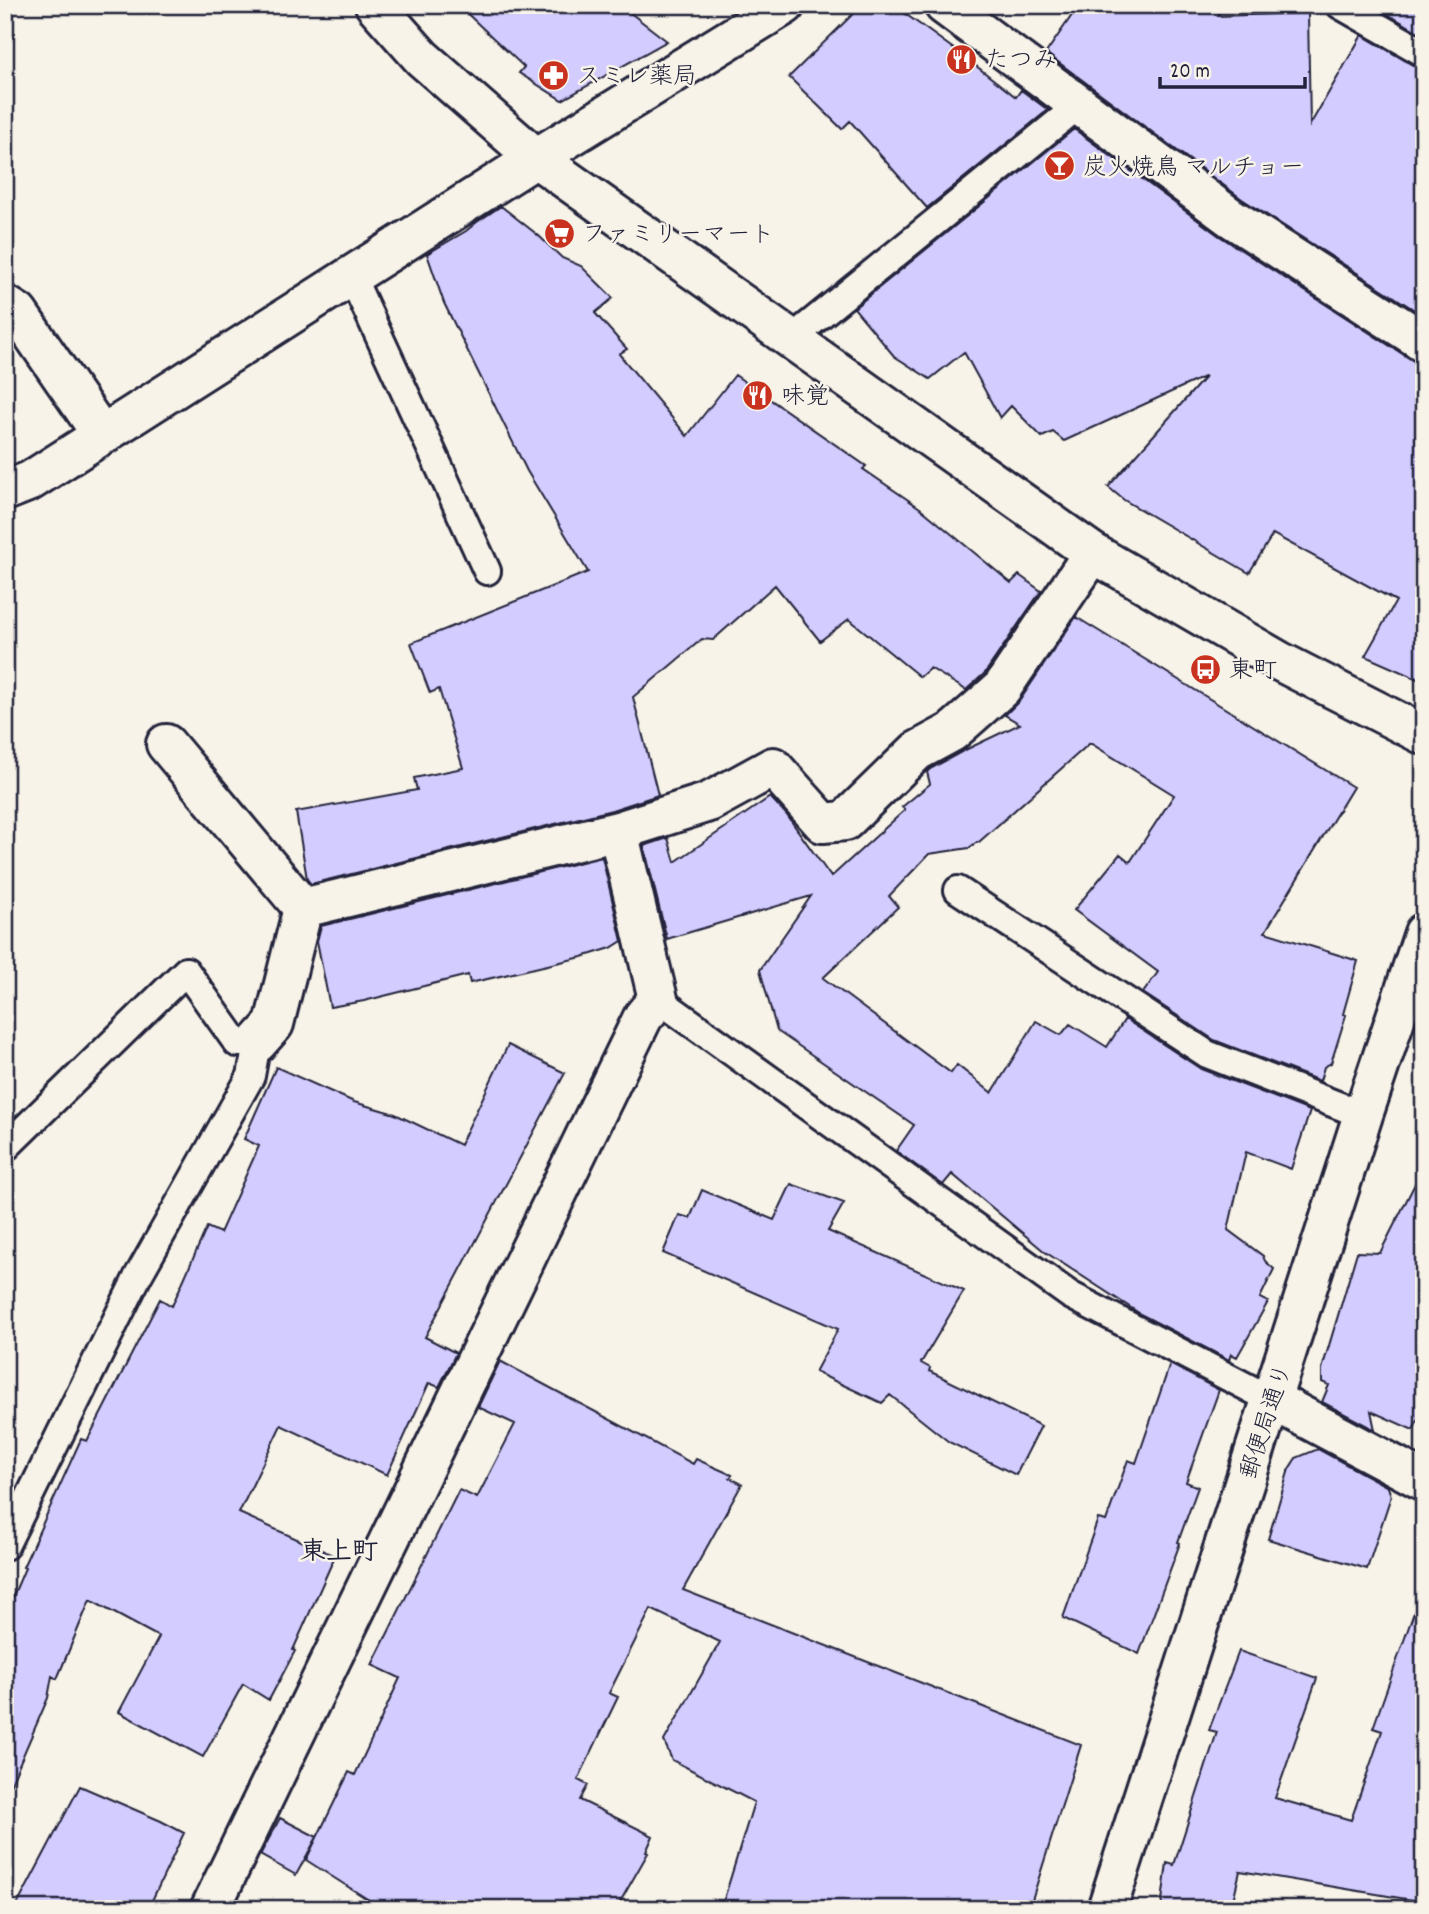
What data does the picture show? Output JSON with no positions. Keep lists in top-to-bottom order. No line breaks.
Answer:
{"streets":{"street":["郵便局通り"]},"districts":["東上町"],"places":{"restaurant":["たつみ","味覚"],"pharmacy":["スミレ薬局"],"bar":["炭火焼鳥 マルチョー"],"supermarket":["ファミリーマート"],"bus stop":["東町"]},"scale_bar":"20 m"}
